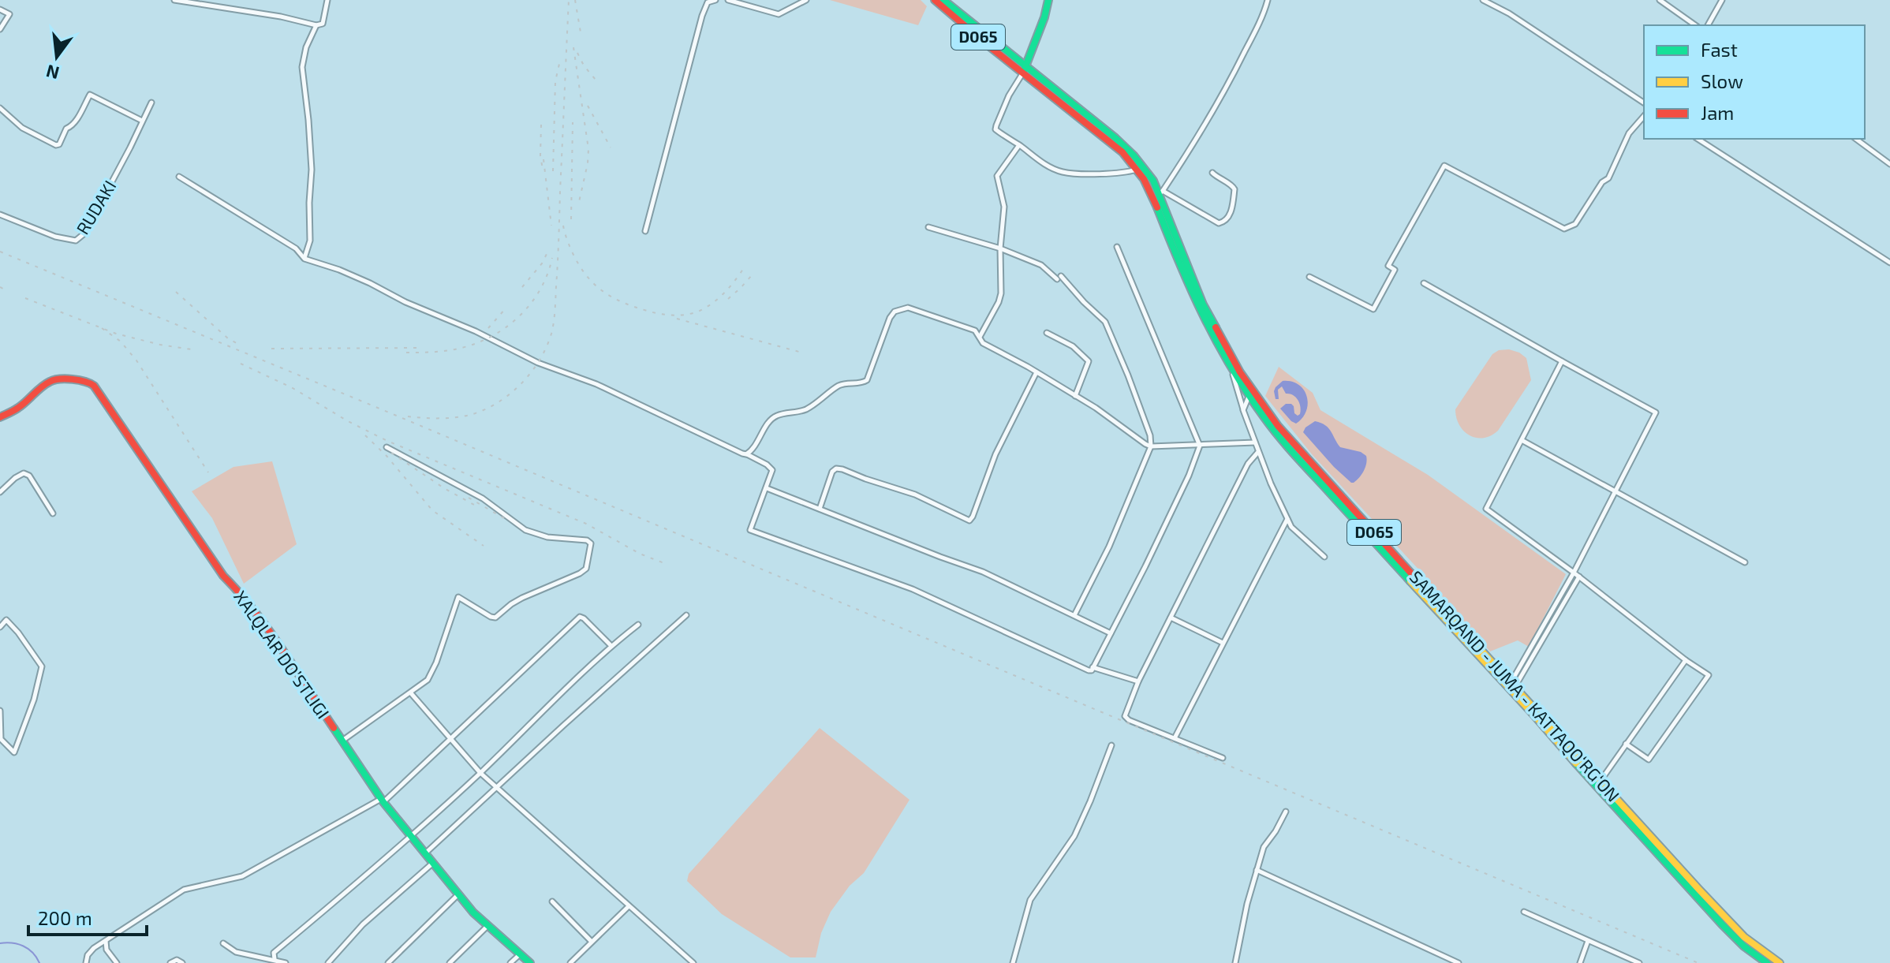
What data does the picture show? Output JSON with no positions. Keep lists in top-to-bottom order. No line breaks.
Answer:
{"streets":{"main road":["D065","XALQLAR DO’STLIGI","SAMARQAND - JUMA - KATTAQO‘RG‘ON"],"street":["RUDAKI"]},"crossings":[["D065","SAMARQAND - JUMA - KATTAQO‘RG‘ON"]],"legend":["Fast","Slow","Jam"],"scale_bar":"200 m","north":"bottom"}
